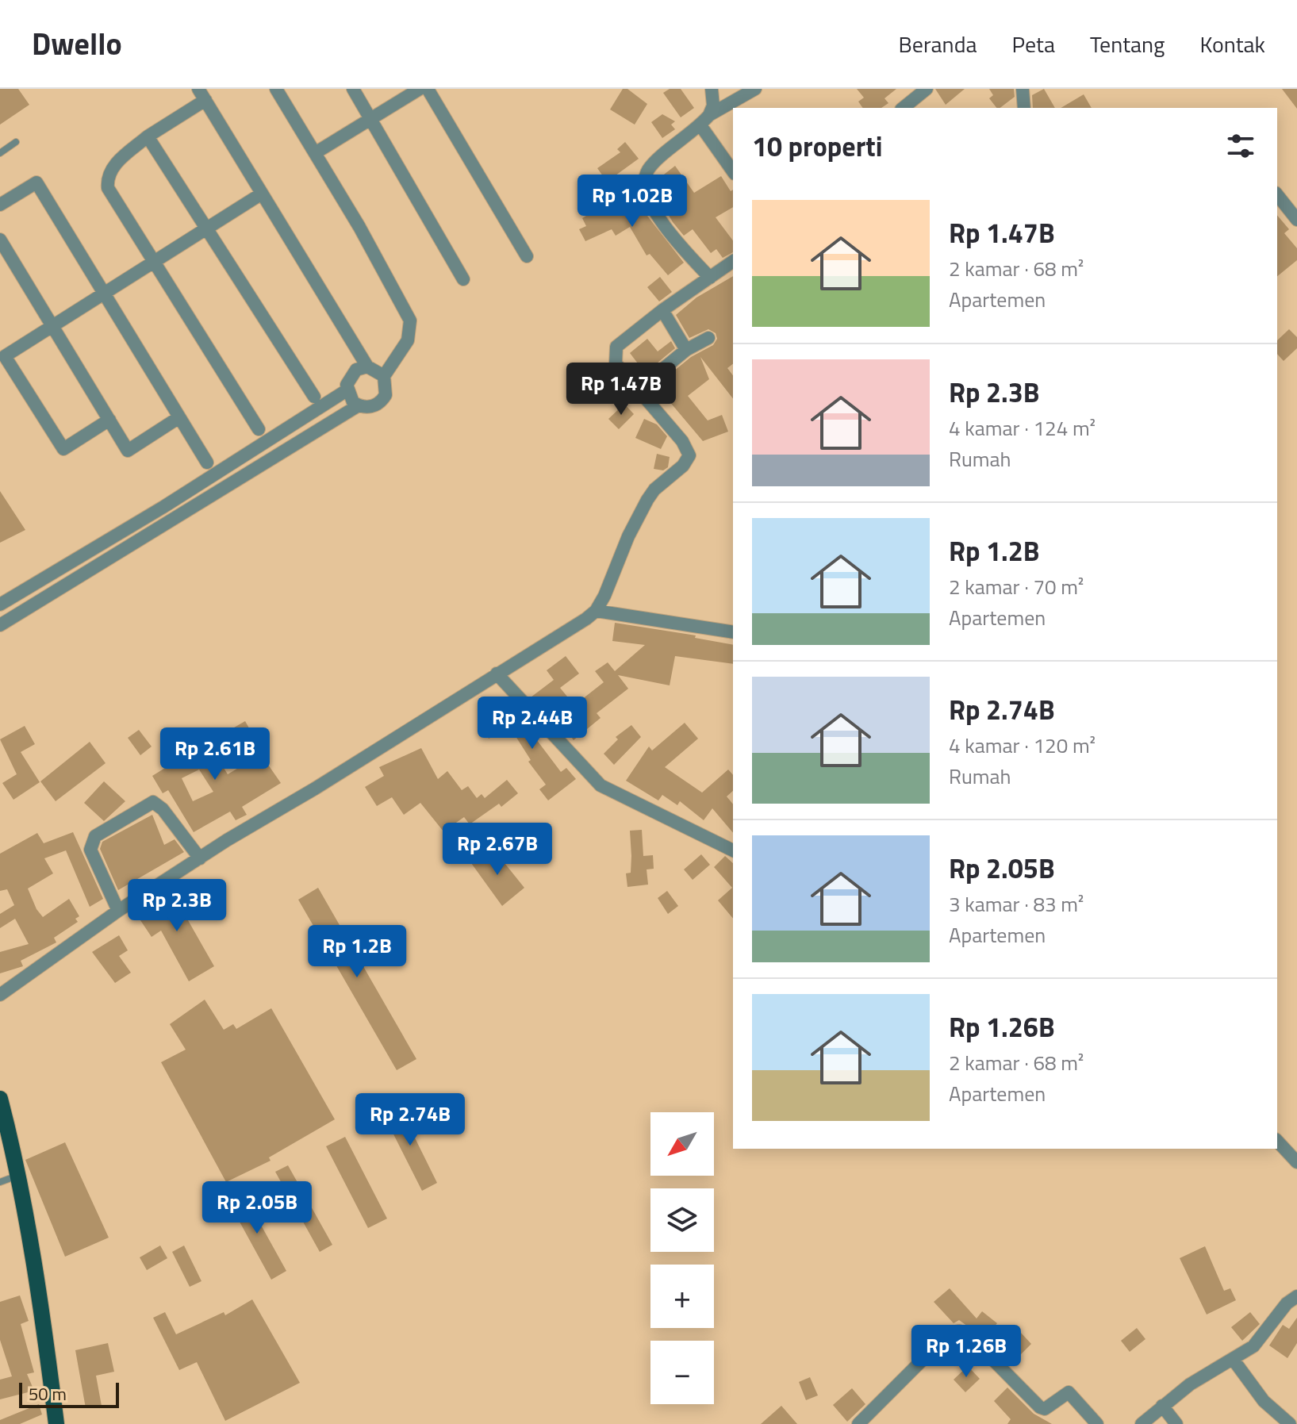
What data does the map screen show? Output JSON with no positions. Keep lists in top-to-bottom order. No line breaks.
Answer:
{"scale_bar":"50 m","north":"bottom left","page":{"header":"Dwello","nav":["Beranda","Peta","Tentang","Kontak"],"heading":"10 properti","price":["Rp 1.02B","Rp 1.47B","Rp 2.44B","Rp 2.61B","Rp 2.67B","Rp 2.3B","Rp 1.2B","Rp 2.74B","Rp 2.05B","Rp 1.26B"],"list":[{"name":"Rp 1.47B","note":"2 kamar · 68 m² · Apartemen"},{"name":"Rp 2.3B","note":"4 kamar · 124 m² · Rumah"},{"name":"Rp 1.2B","note":"2 kamar · 70 m² · Apartemen"},{"name":"Rp 2.74B","note":"4 kamar · 120 m² · Rumah"},{"name":"Rp 2.05B","note":"3 kamar · 83 m² · Apartemen"},{"name":"Rp 1.26B","note":"2 kamar · 68 m² · Apartemen"}],"map_buttons":["+","−"],"scale":"50 m"}}
